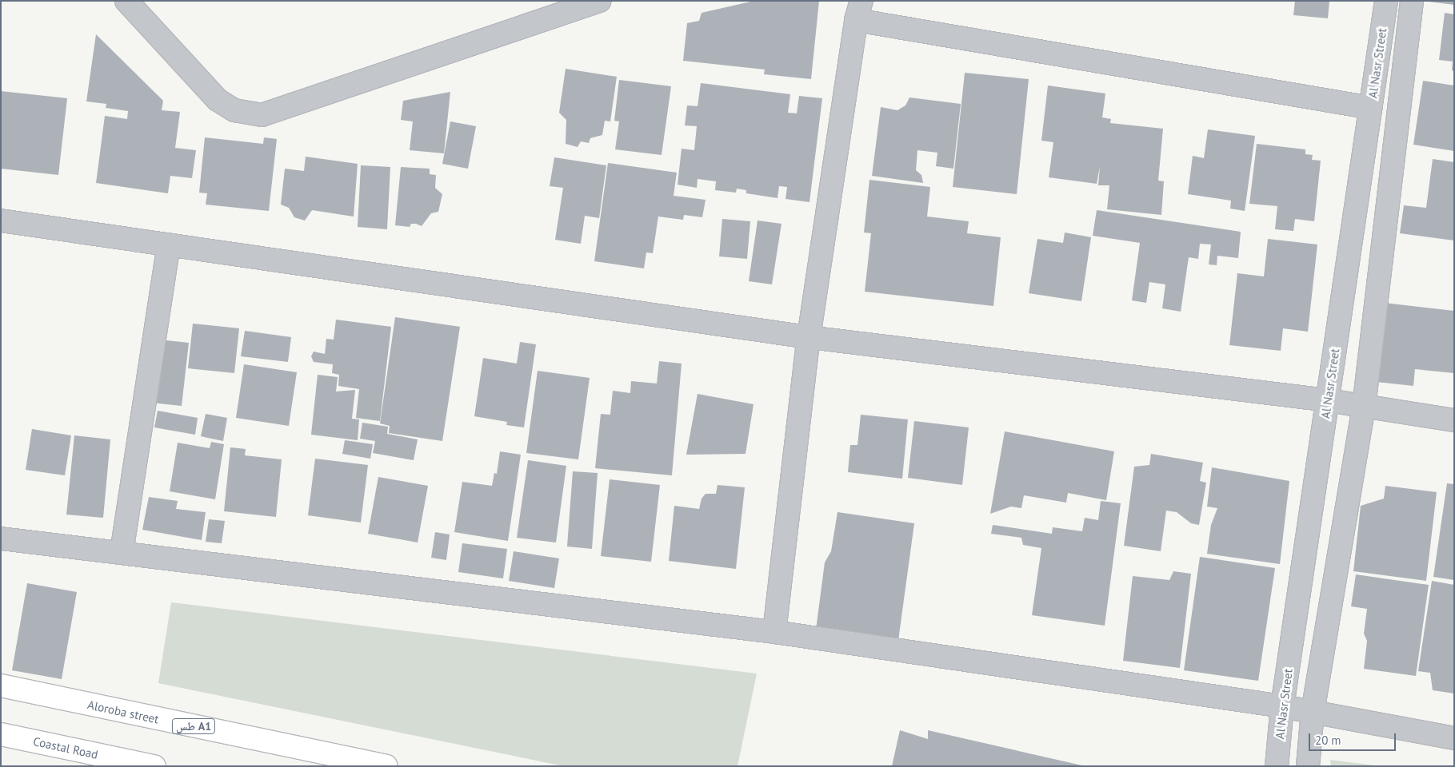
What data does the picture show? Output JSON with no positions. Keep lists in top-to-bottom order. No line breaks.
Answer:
{"streets":{"highway":["Aloroba street","طس A1","Coastal Road"],"street":["Al Nasr Street"]},"scale_bar":"20 m"}
